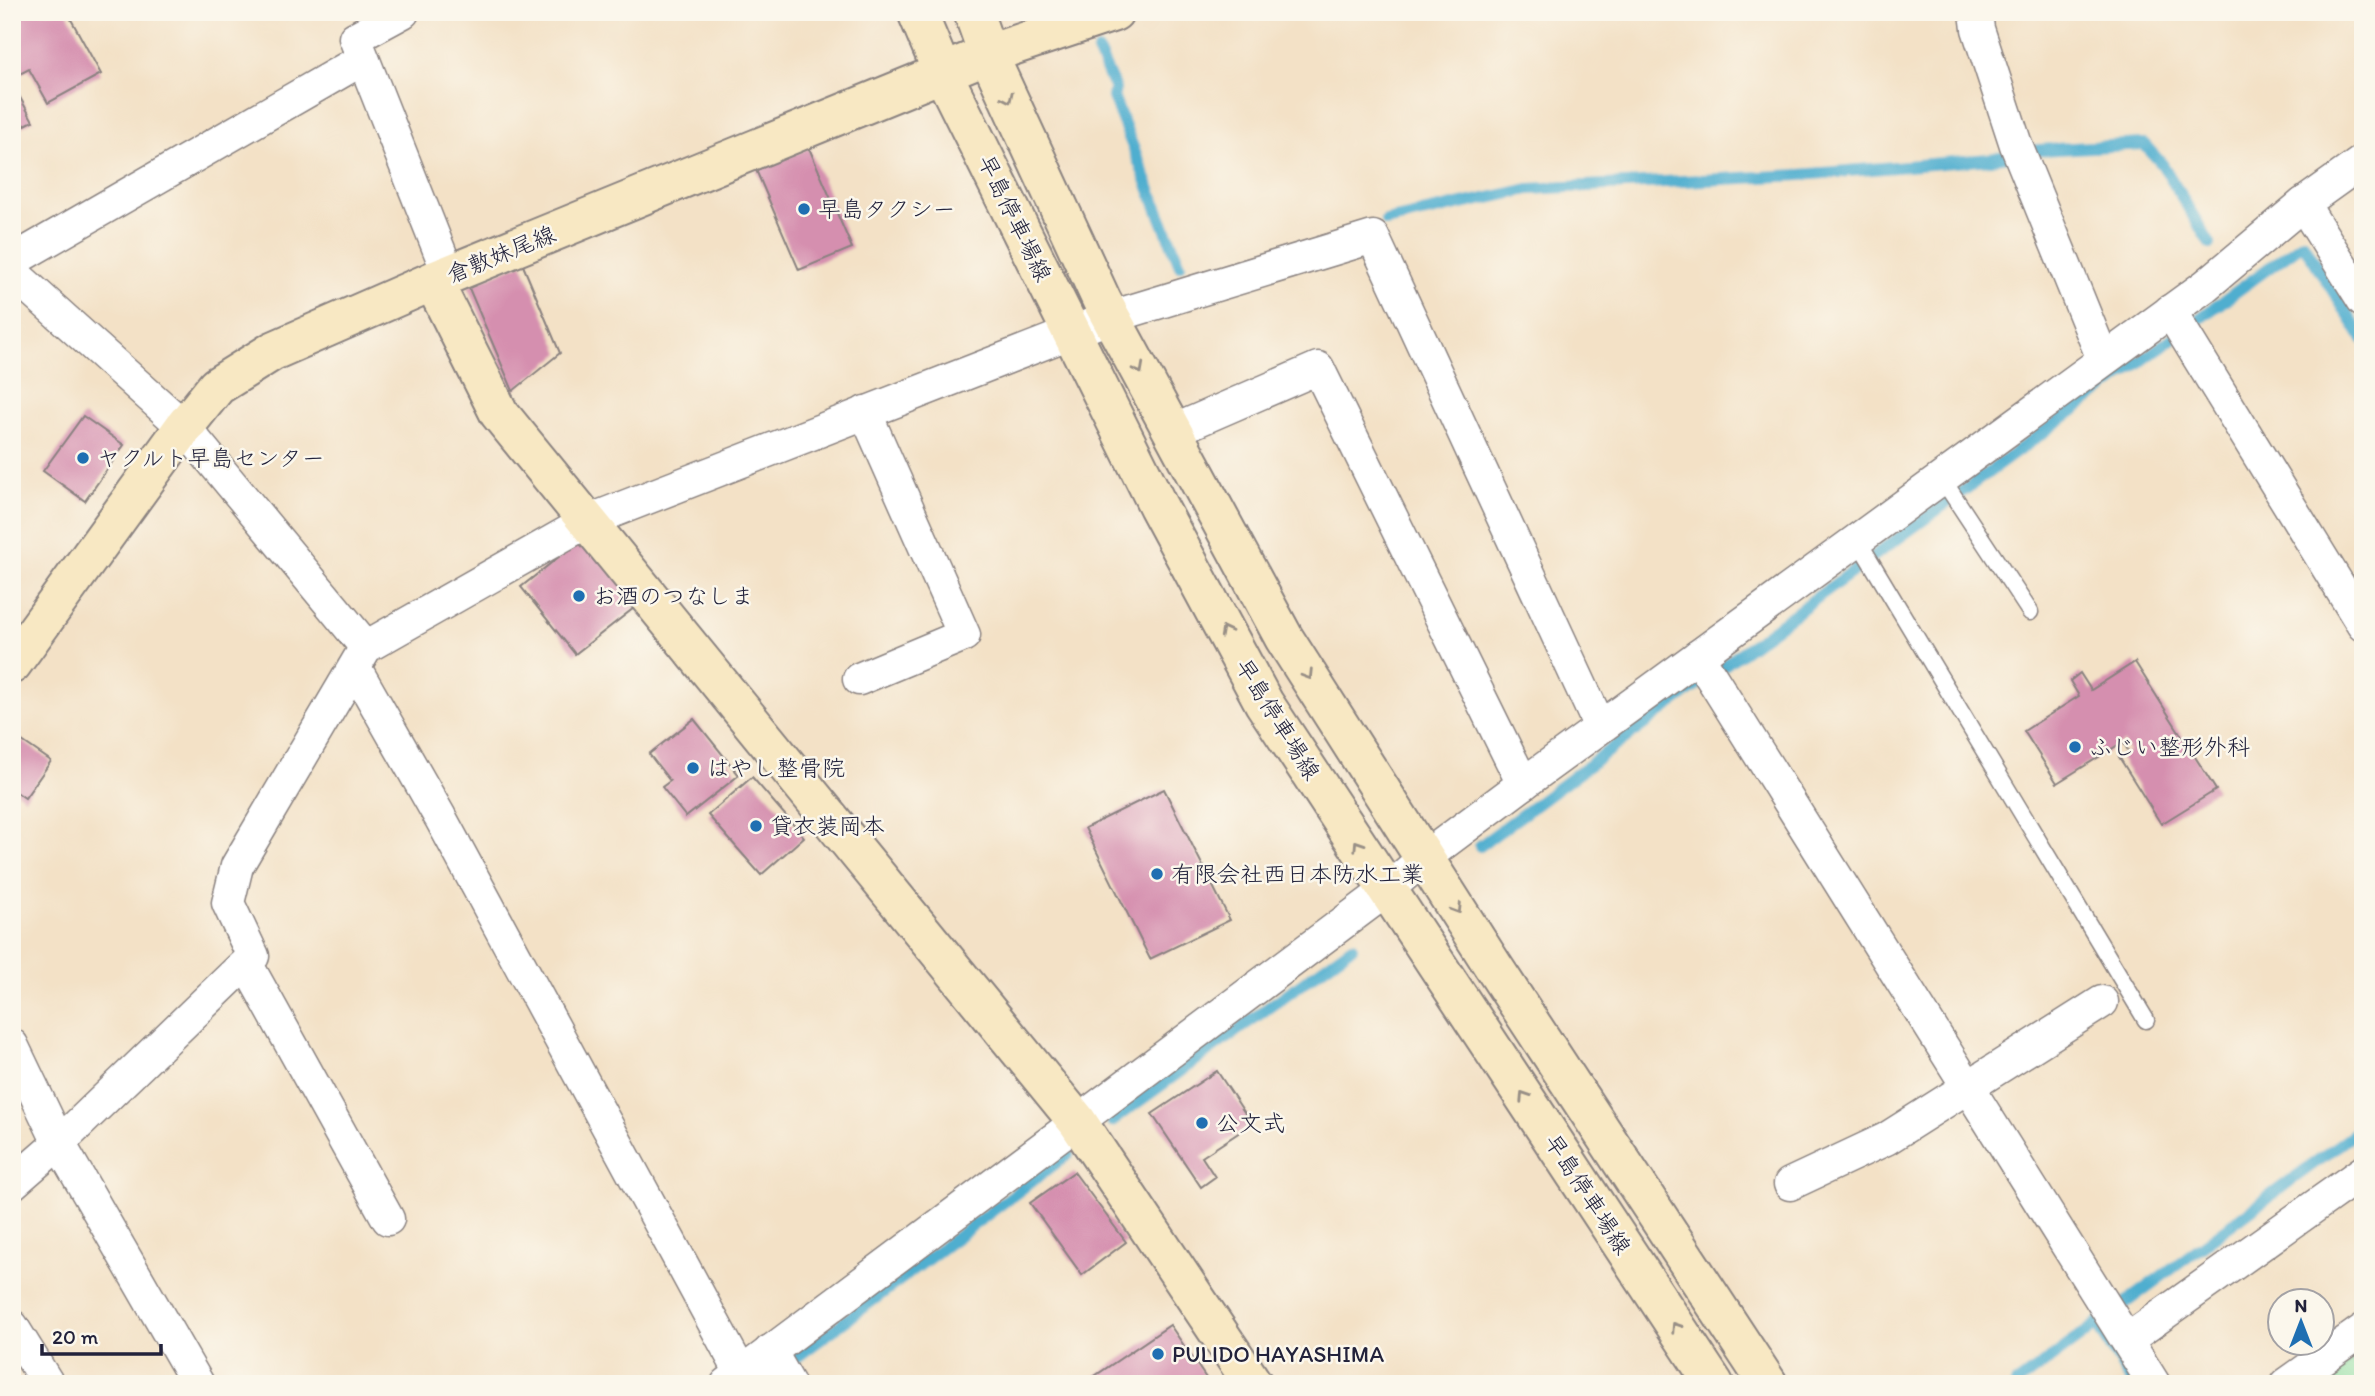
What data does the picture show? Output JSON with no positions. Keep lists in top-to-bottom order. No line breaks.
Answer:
{"streets":{"main road":["早島停車場線","倉敷妹尾線"]},"crossings":[["早島停車場線","倉敷妹尾線"]],"places":["早島タクシー","ヤクルト早島センター","お酒のつなしま","ふじい整形外科","はやし整骨院","貸衣装岡本","有限会社西日本防水工業","公文式","PULIDO HAYASHIMA"],"scale_bar":"20 m","north":"top"}
